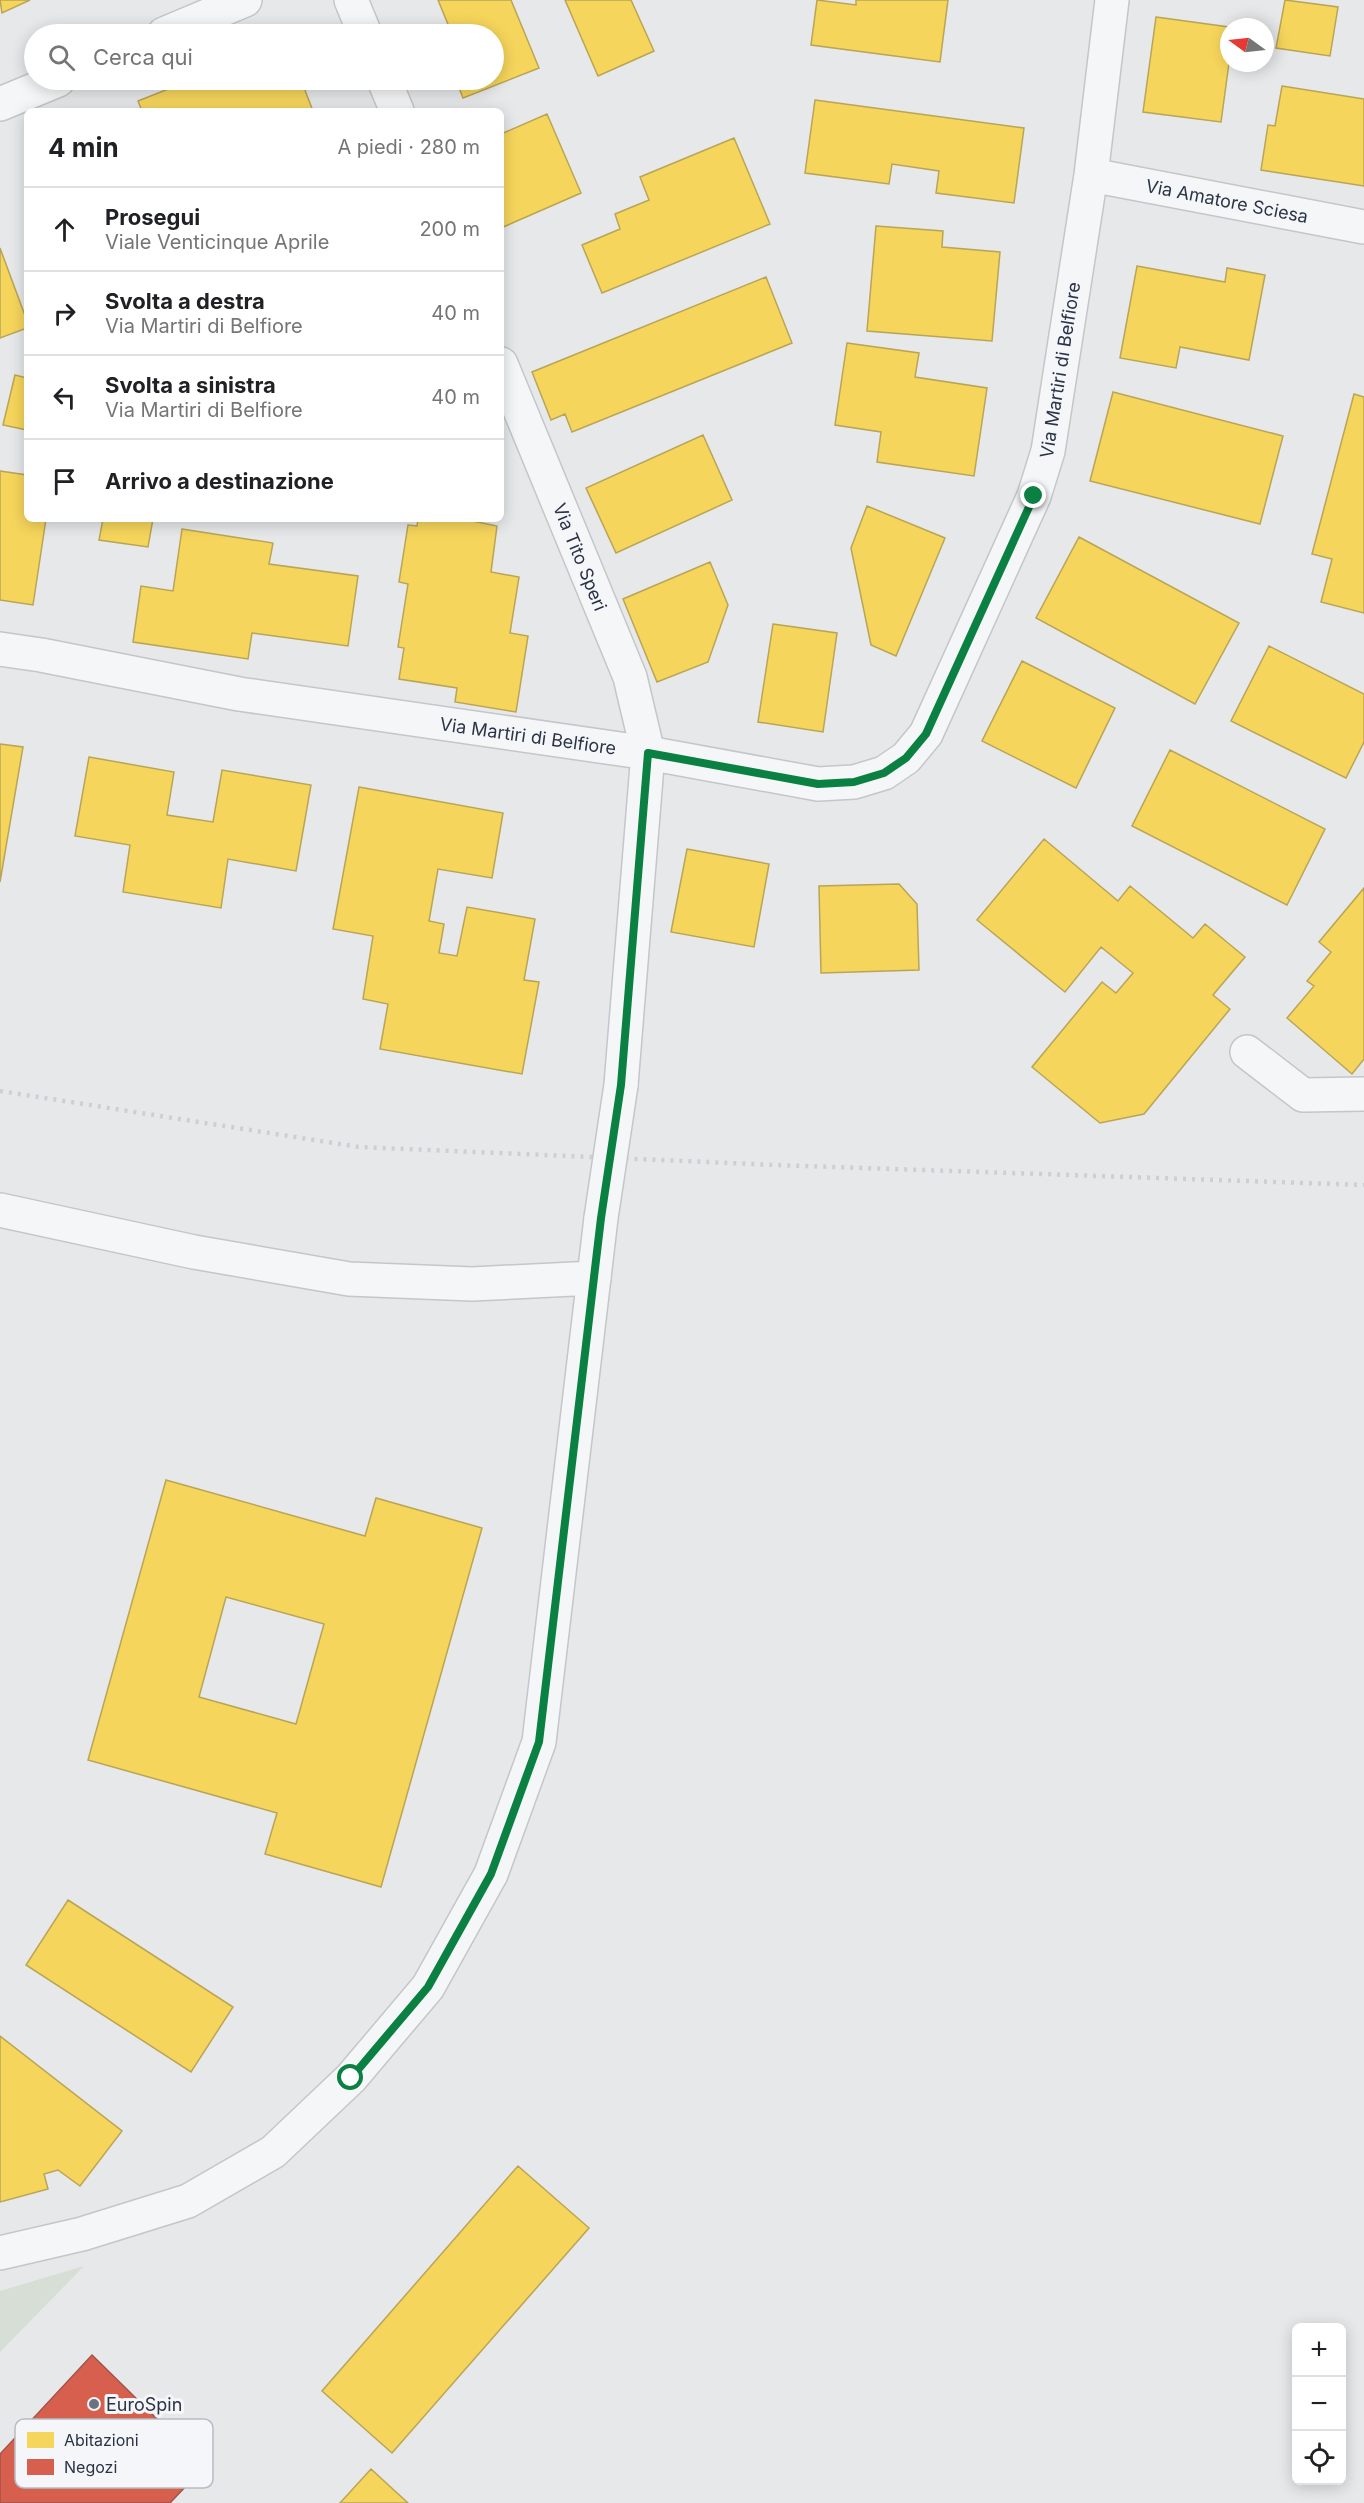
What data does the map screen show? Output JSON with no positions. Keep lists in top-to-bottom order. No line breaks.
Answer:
{"streets":{"street":["Via Amatore Sciesa","Via Martiri di Belfiore","Via Tito Speri"]},"crossings":[["Via Amatore Sciesa","Via Martiri di Belfiore"],["Via Martiri di Belfiore","Via Tito Speri"]],"places":["EuroSpin"],"legend":["Abitazioni","Negozi"],"north":"left","page":{"search":"Cerca qui","heading":["4 min","A piedi · 280 m"],"list":[["Prosegui","Viale Venticinque Aprile","200 m"],["Svolta a destra","Via Martiri di Belfiore","40 m"],["Svolta a sinistra","Via Martiri di Belfiore","40 m"],"Arrivo a destinazione"],"map_buttons":["+","−"]}}
